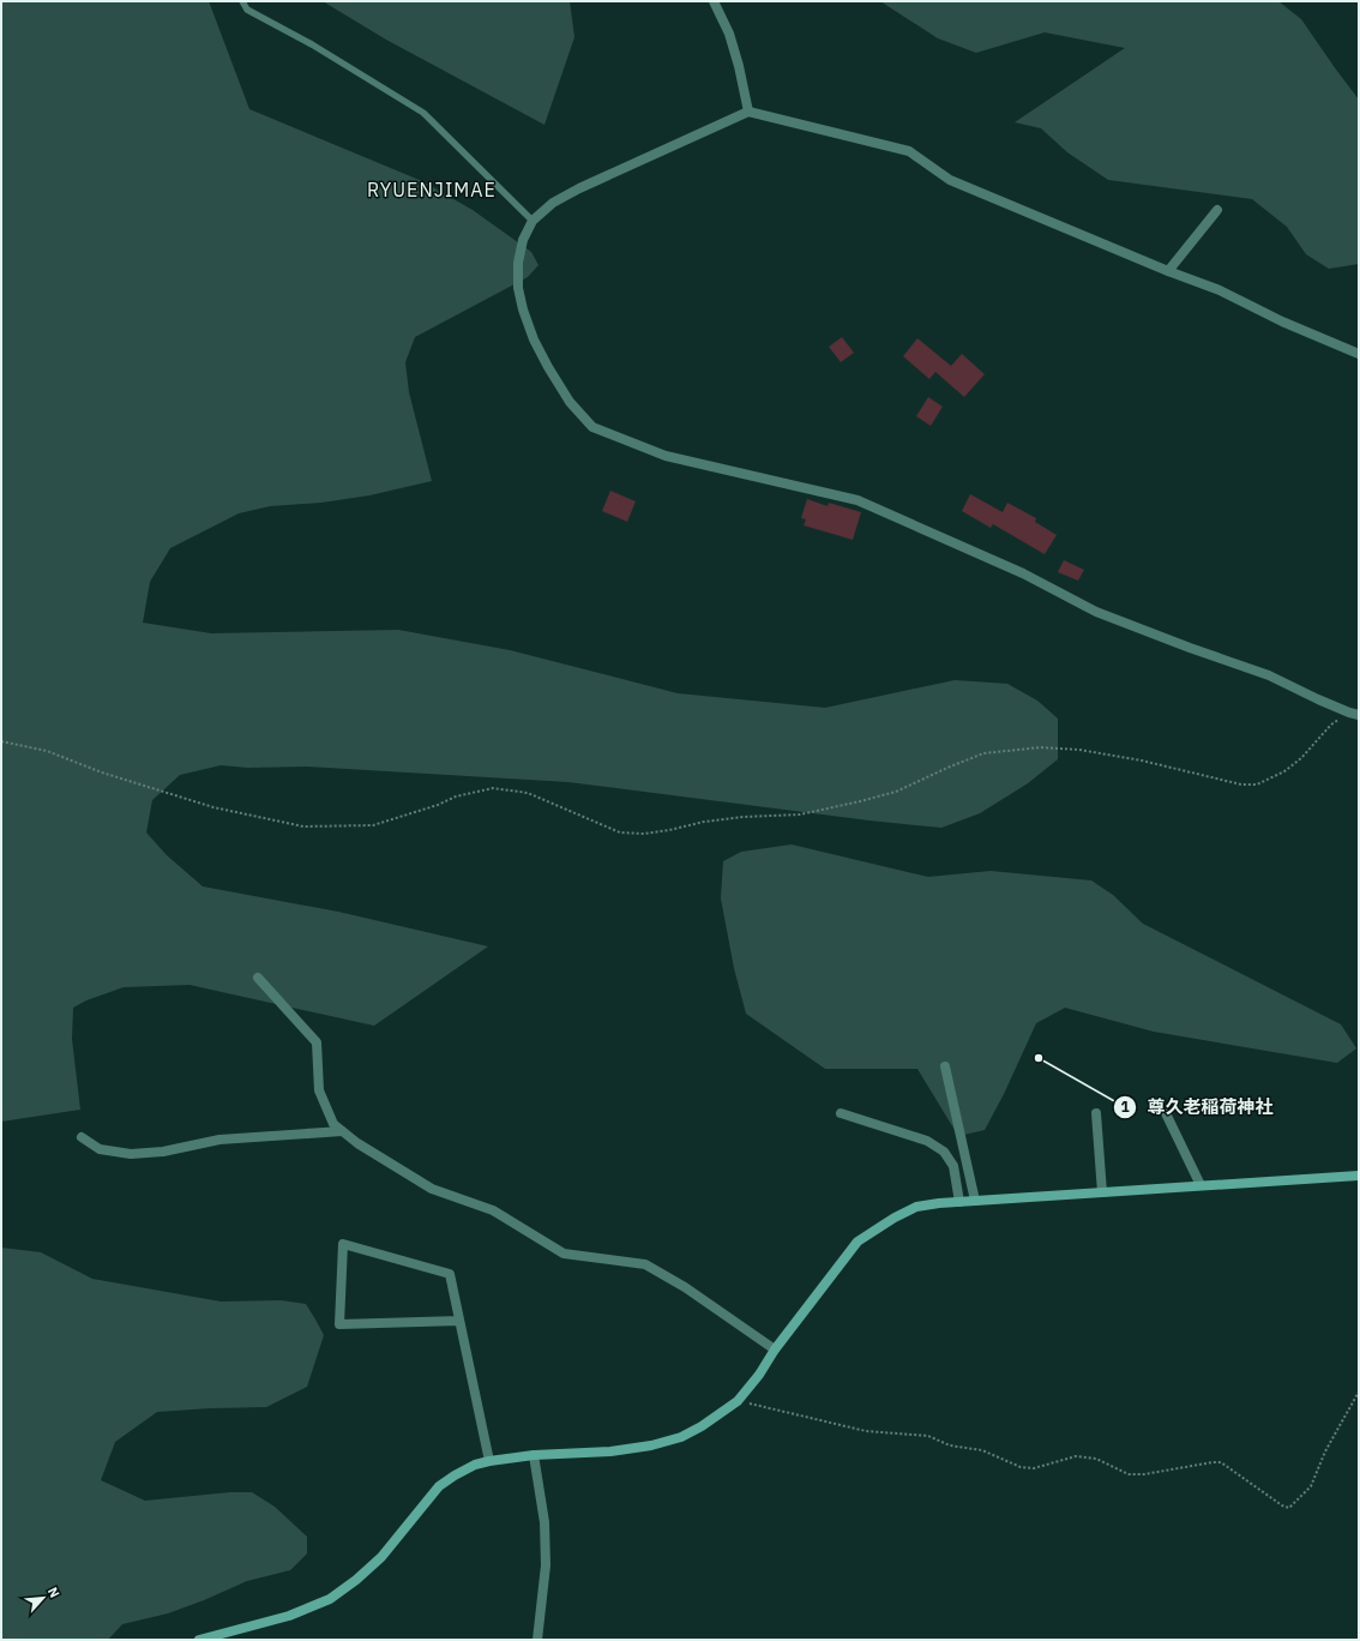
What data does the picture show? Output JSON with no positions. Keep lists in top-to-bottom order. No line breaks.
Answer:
{"districts":["RYUENJIMAE"],"places":["尊久老稲荷神社"],"north":"top right"}
